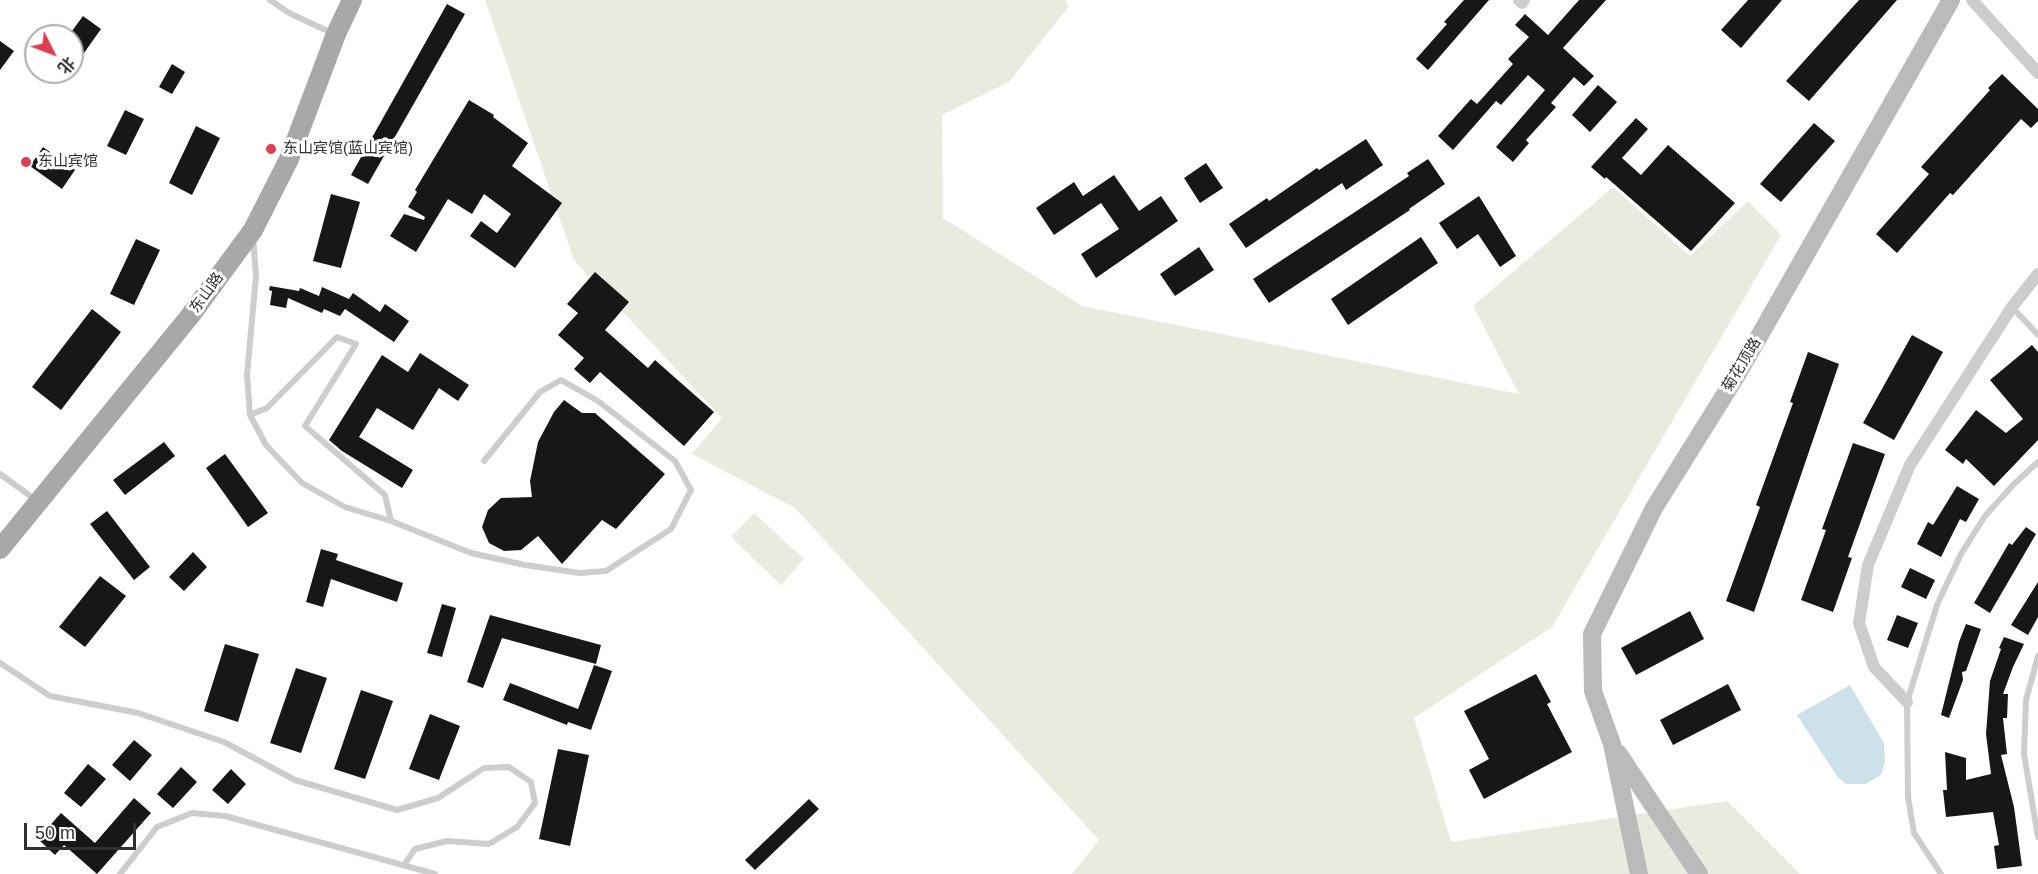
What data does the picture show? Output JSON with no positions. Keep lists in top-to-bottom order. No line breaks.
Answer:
{"streets":{"main road":["东山路"],"street":["菊花顶路"]},"places":["东山宾馆(蓝山宾馆)","东山宾馆"],"scale_bar":"50 m","north":"bottom right"}
